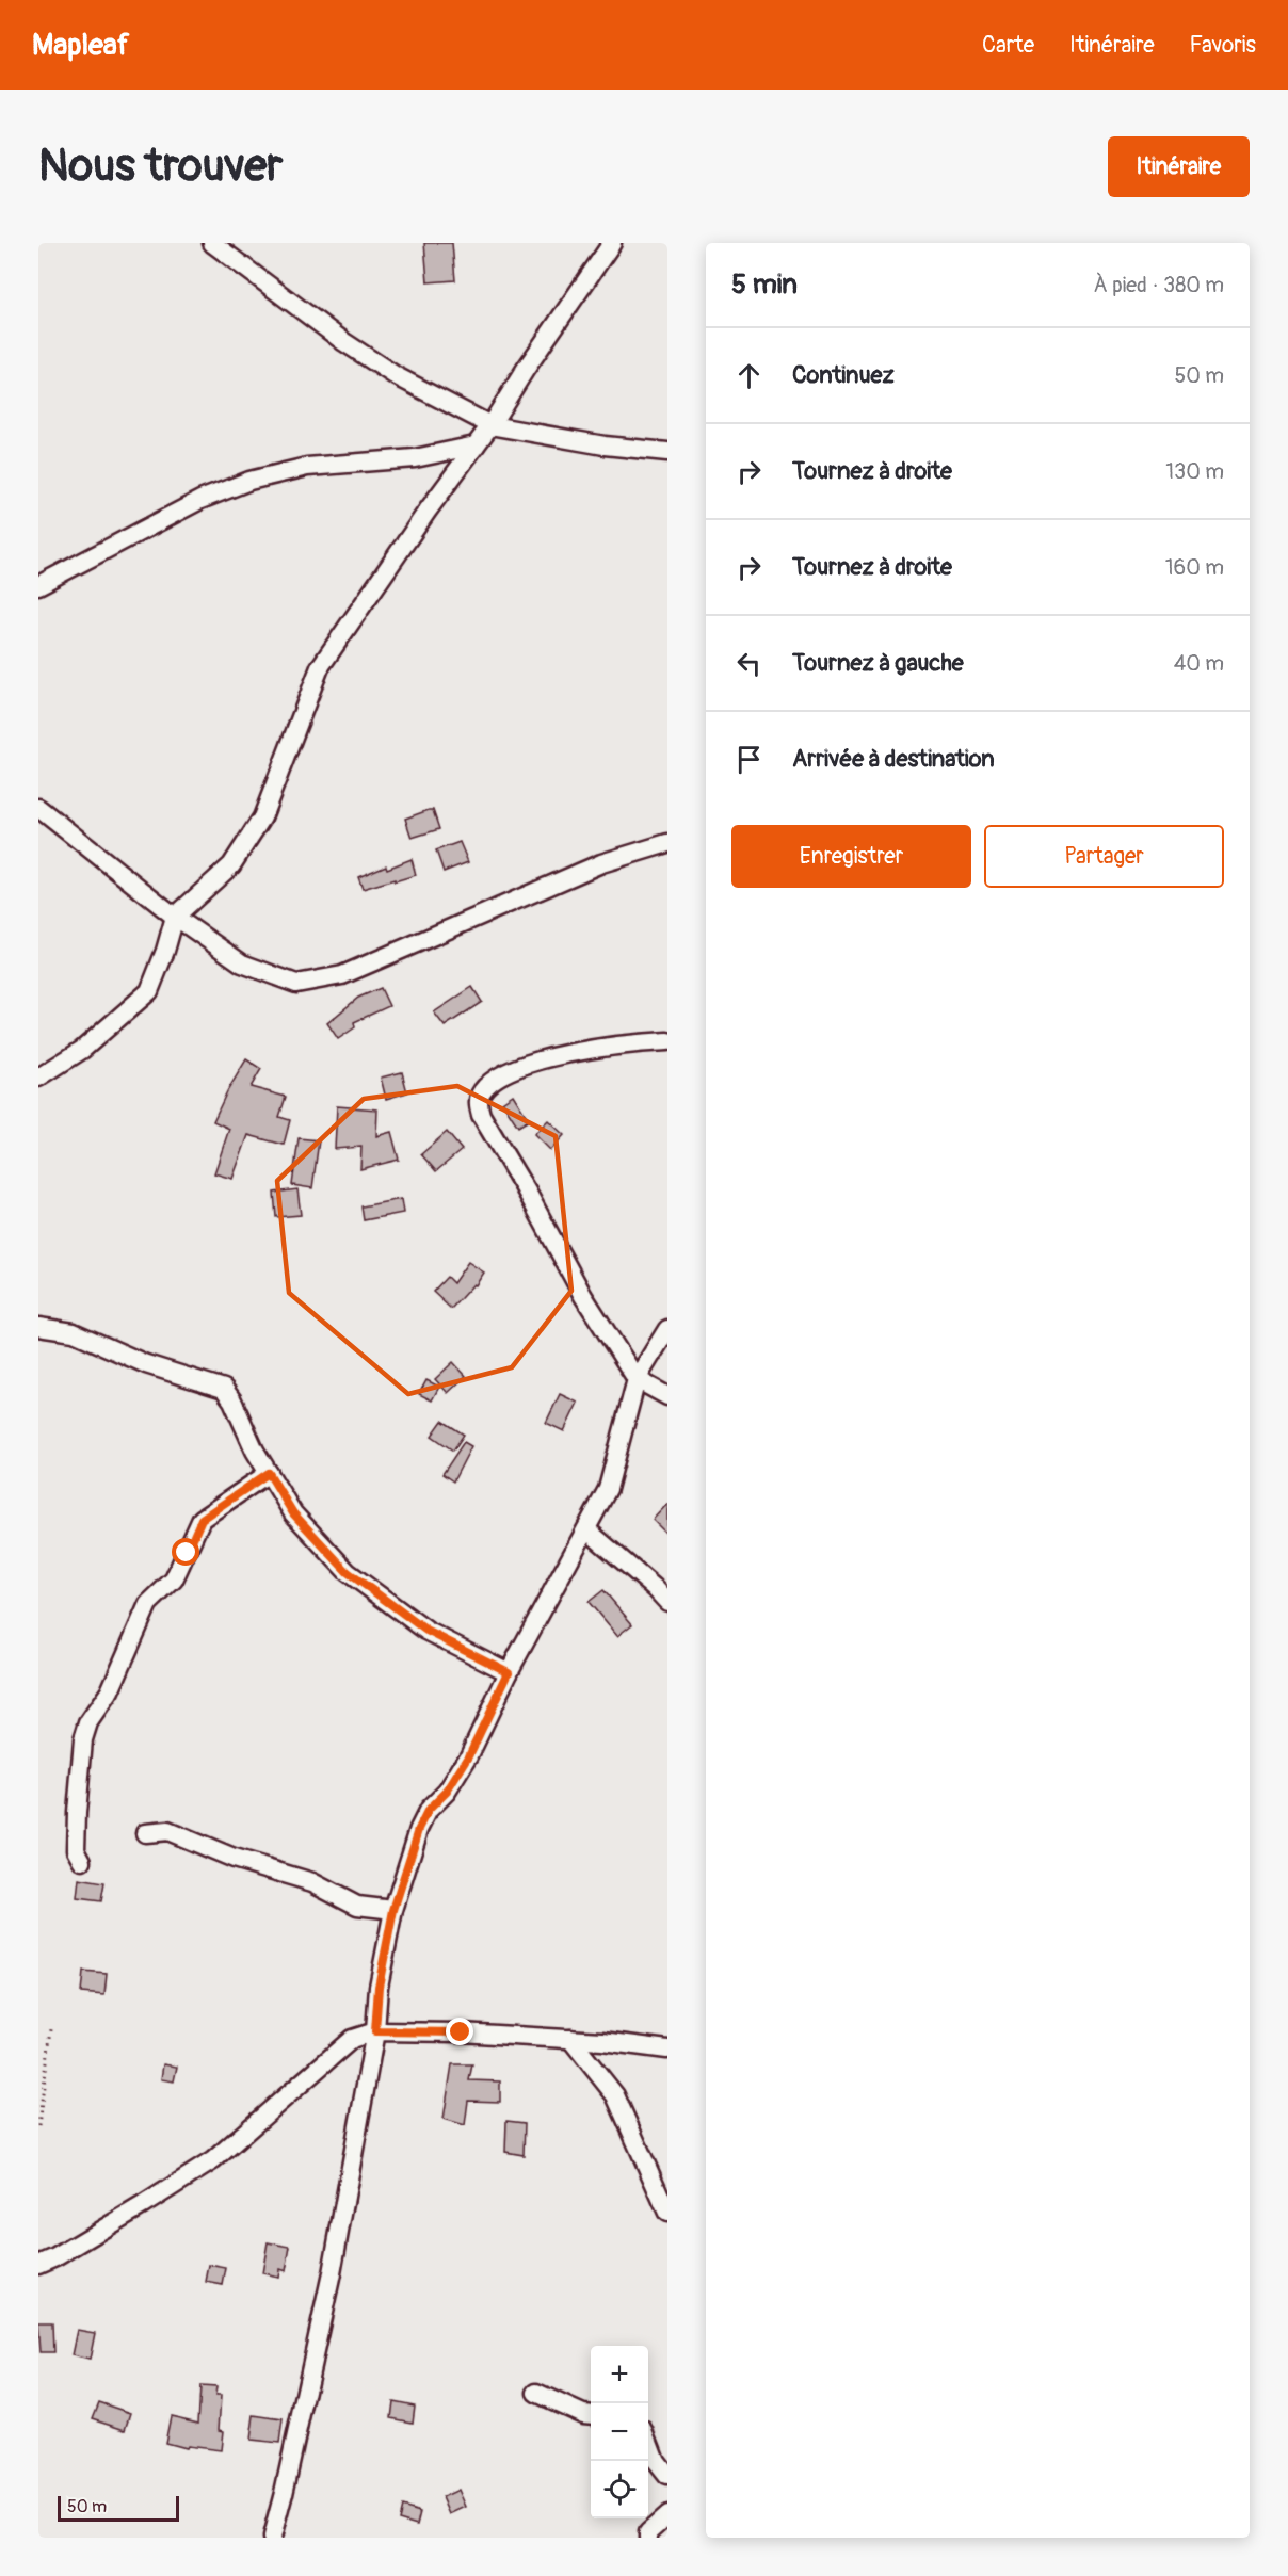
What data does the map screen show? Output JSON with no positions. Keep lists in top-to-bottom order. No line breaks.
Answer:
{"scale_bar":"50 m","page":{"header":"Mapleaf","nav":["Carte","Itinéraire","Favoris"],"buttons":["Itinéraire",["Enregistrer","Partager"]],"title":"Nous trouver","heading":["5 min","À pied · 380 m"],"list":[["Continuez","50 m"],["Tournez à droite","130 m"],["Tournez à droite","160 m"],["Tournez à gauche","40 m"],"Arrivée à destination"],"map_buttons":["+","−"],"scale":"50 m"}}
